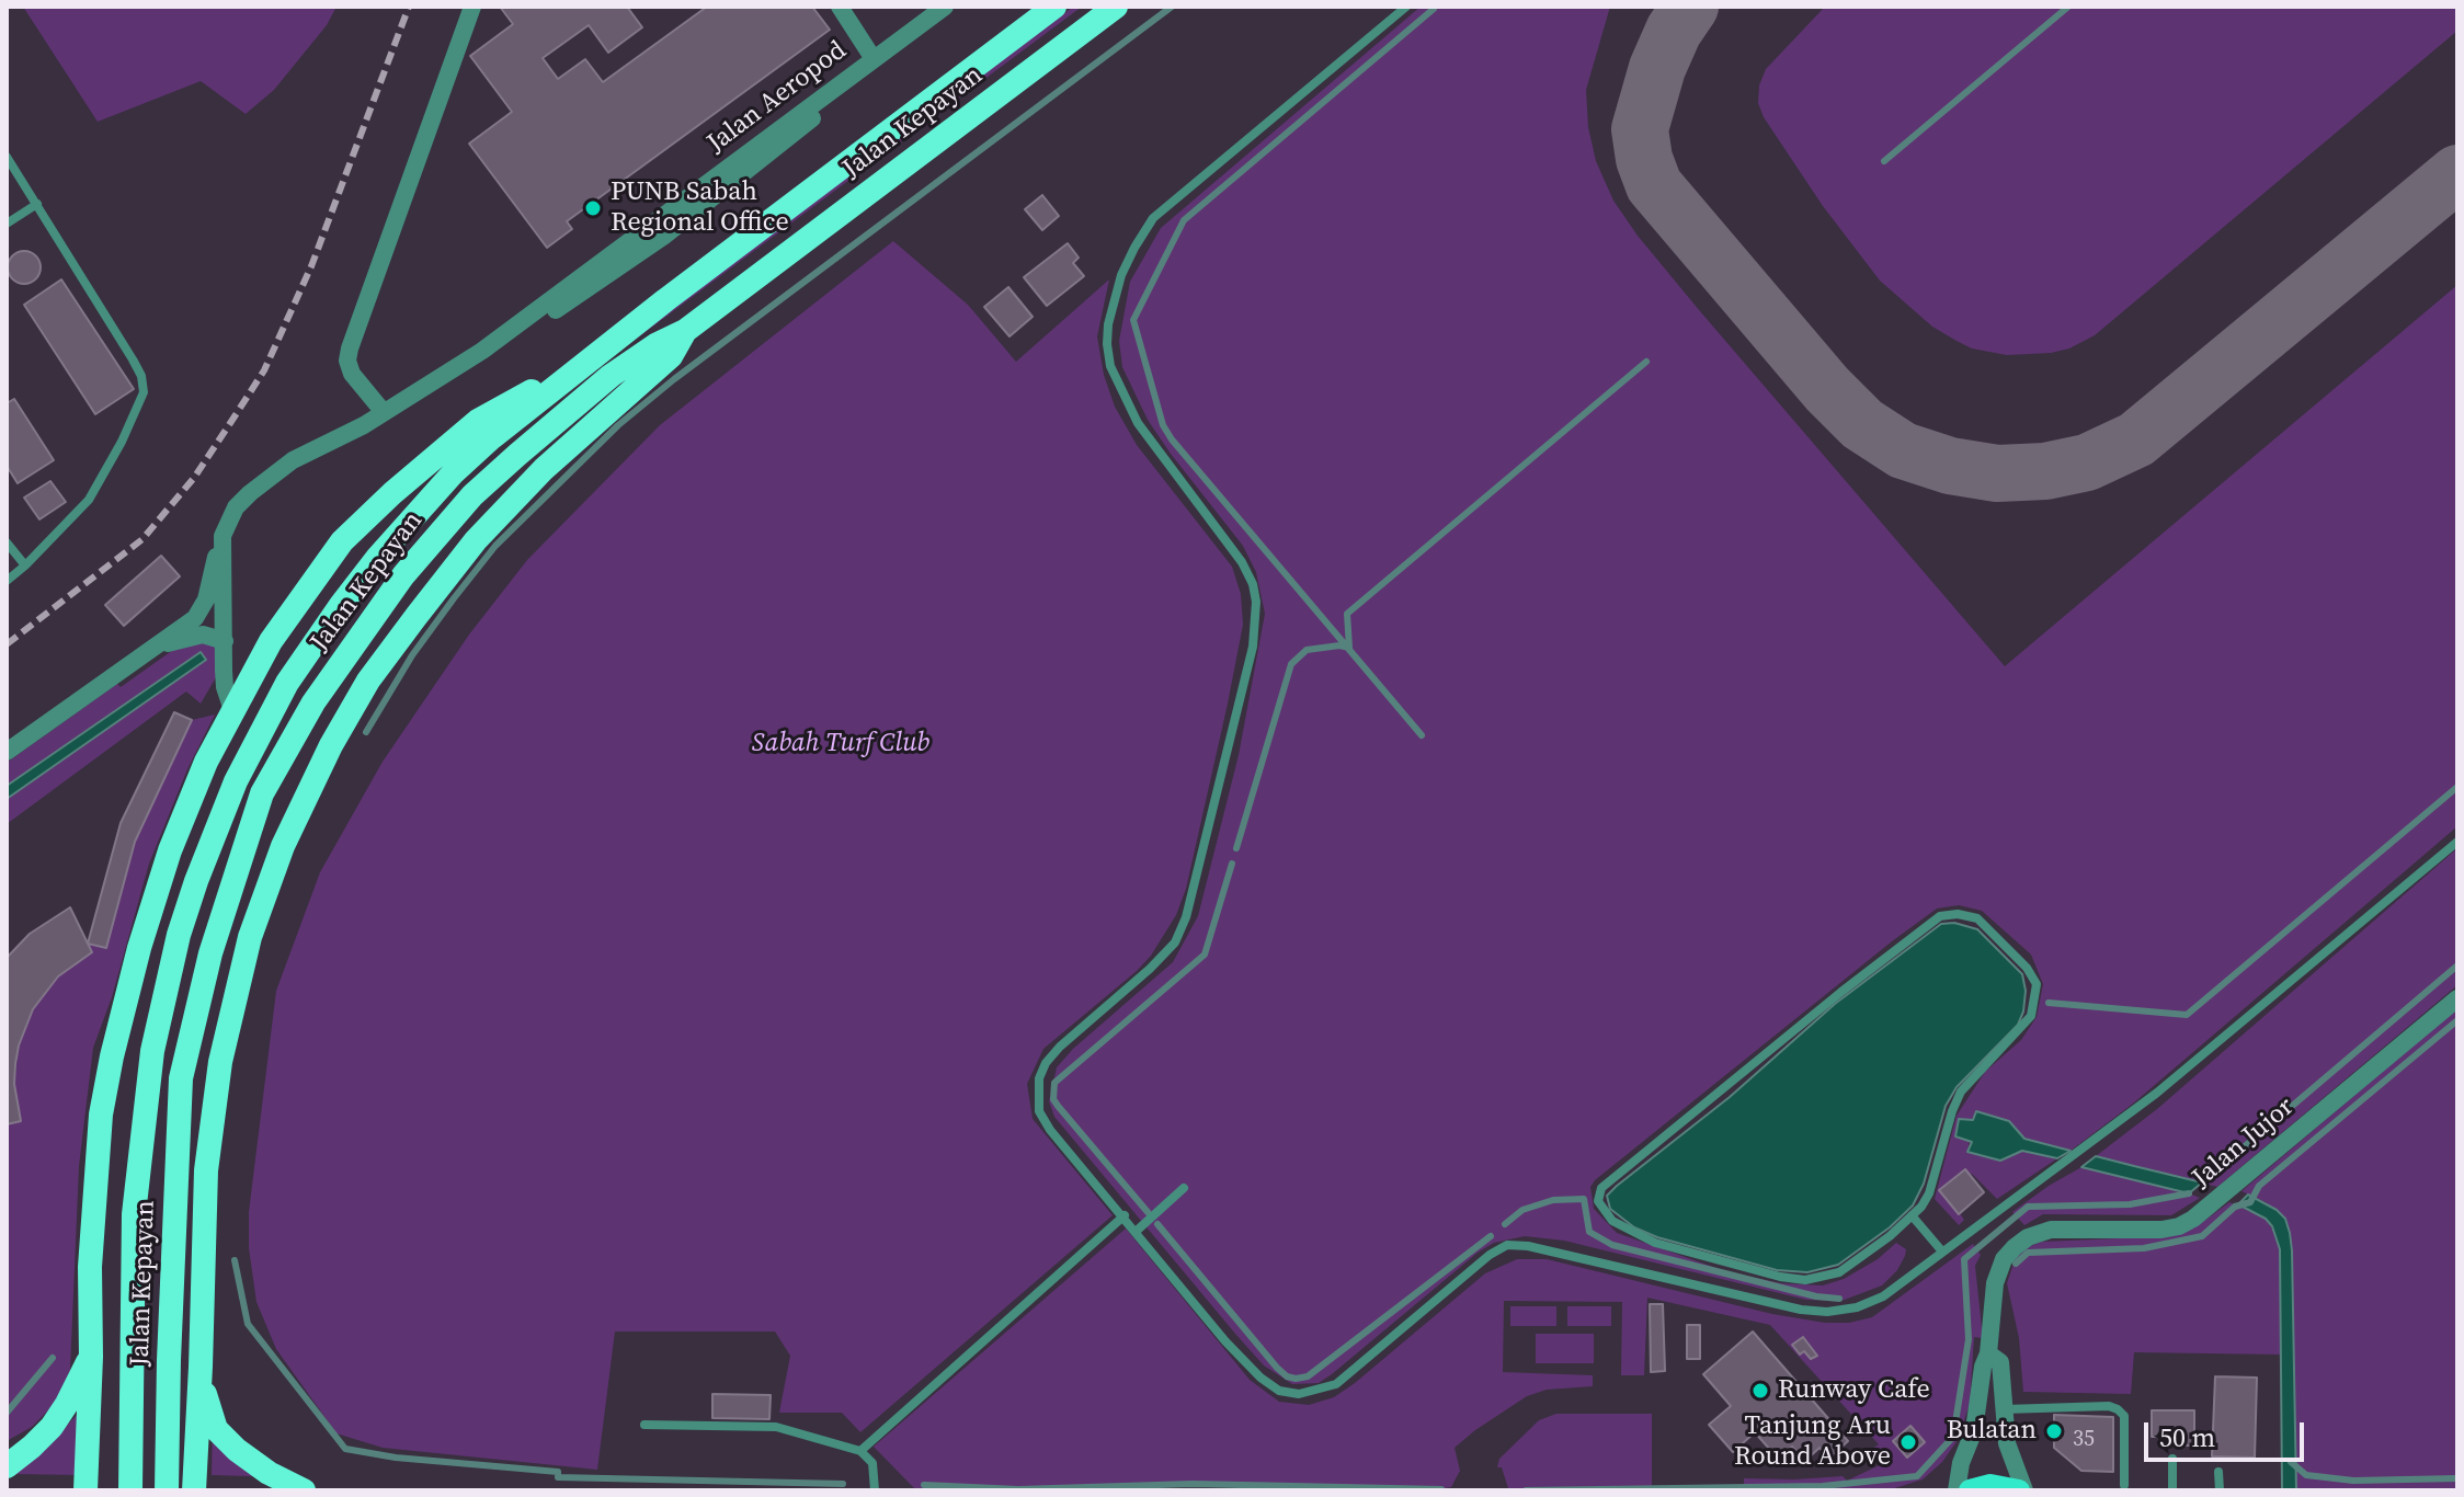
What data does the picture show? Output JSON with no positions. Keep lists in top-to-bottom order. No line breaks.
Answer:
{"streets":{"highway":["Jalan Kepayan"],"street":["Jalan Aeropod","Jalan Jujor"]},"parks":["Sabah Turf Club"],"places":["PUNB Sabah Regional Office","Runway Cafe","Bulatan","Tanjung Aru Round Above"],"house_numbers":["35"],"scale_bar":"50 m"}
